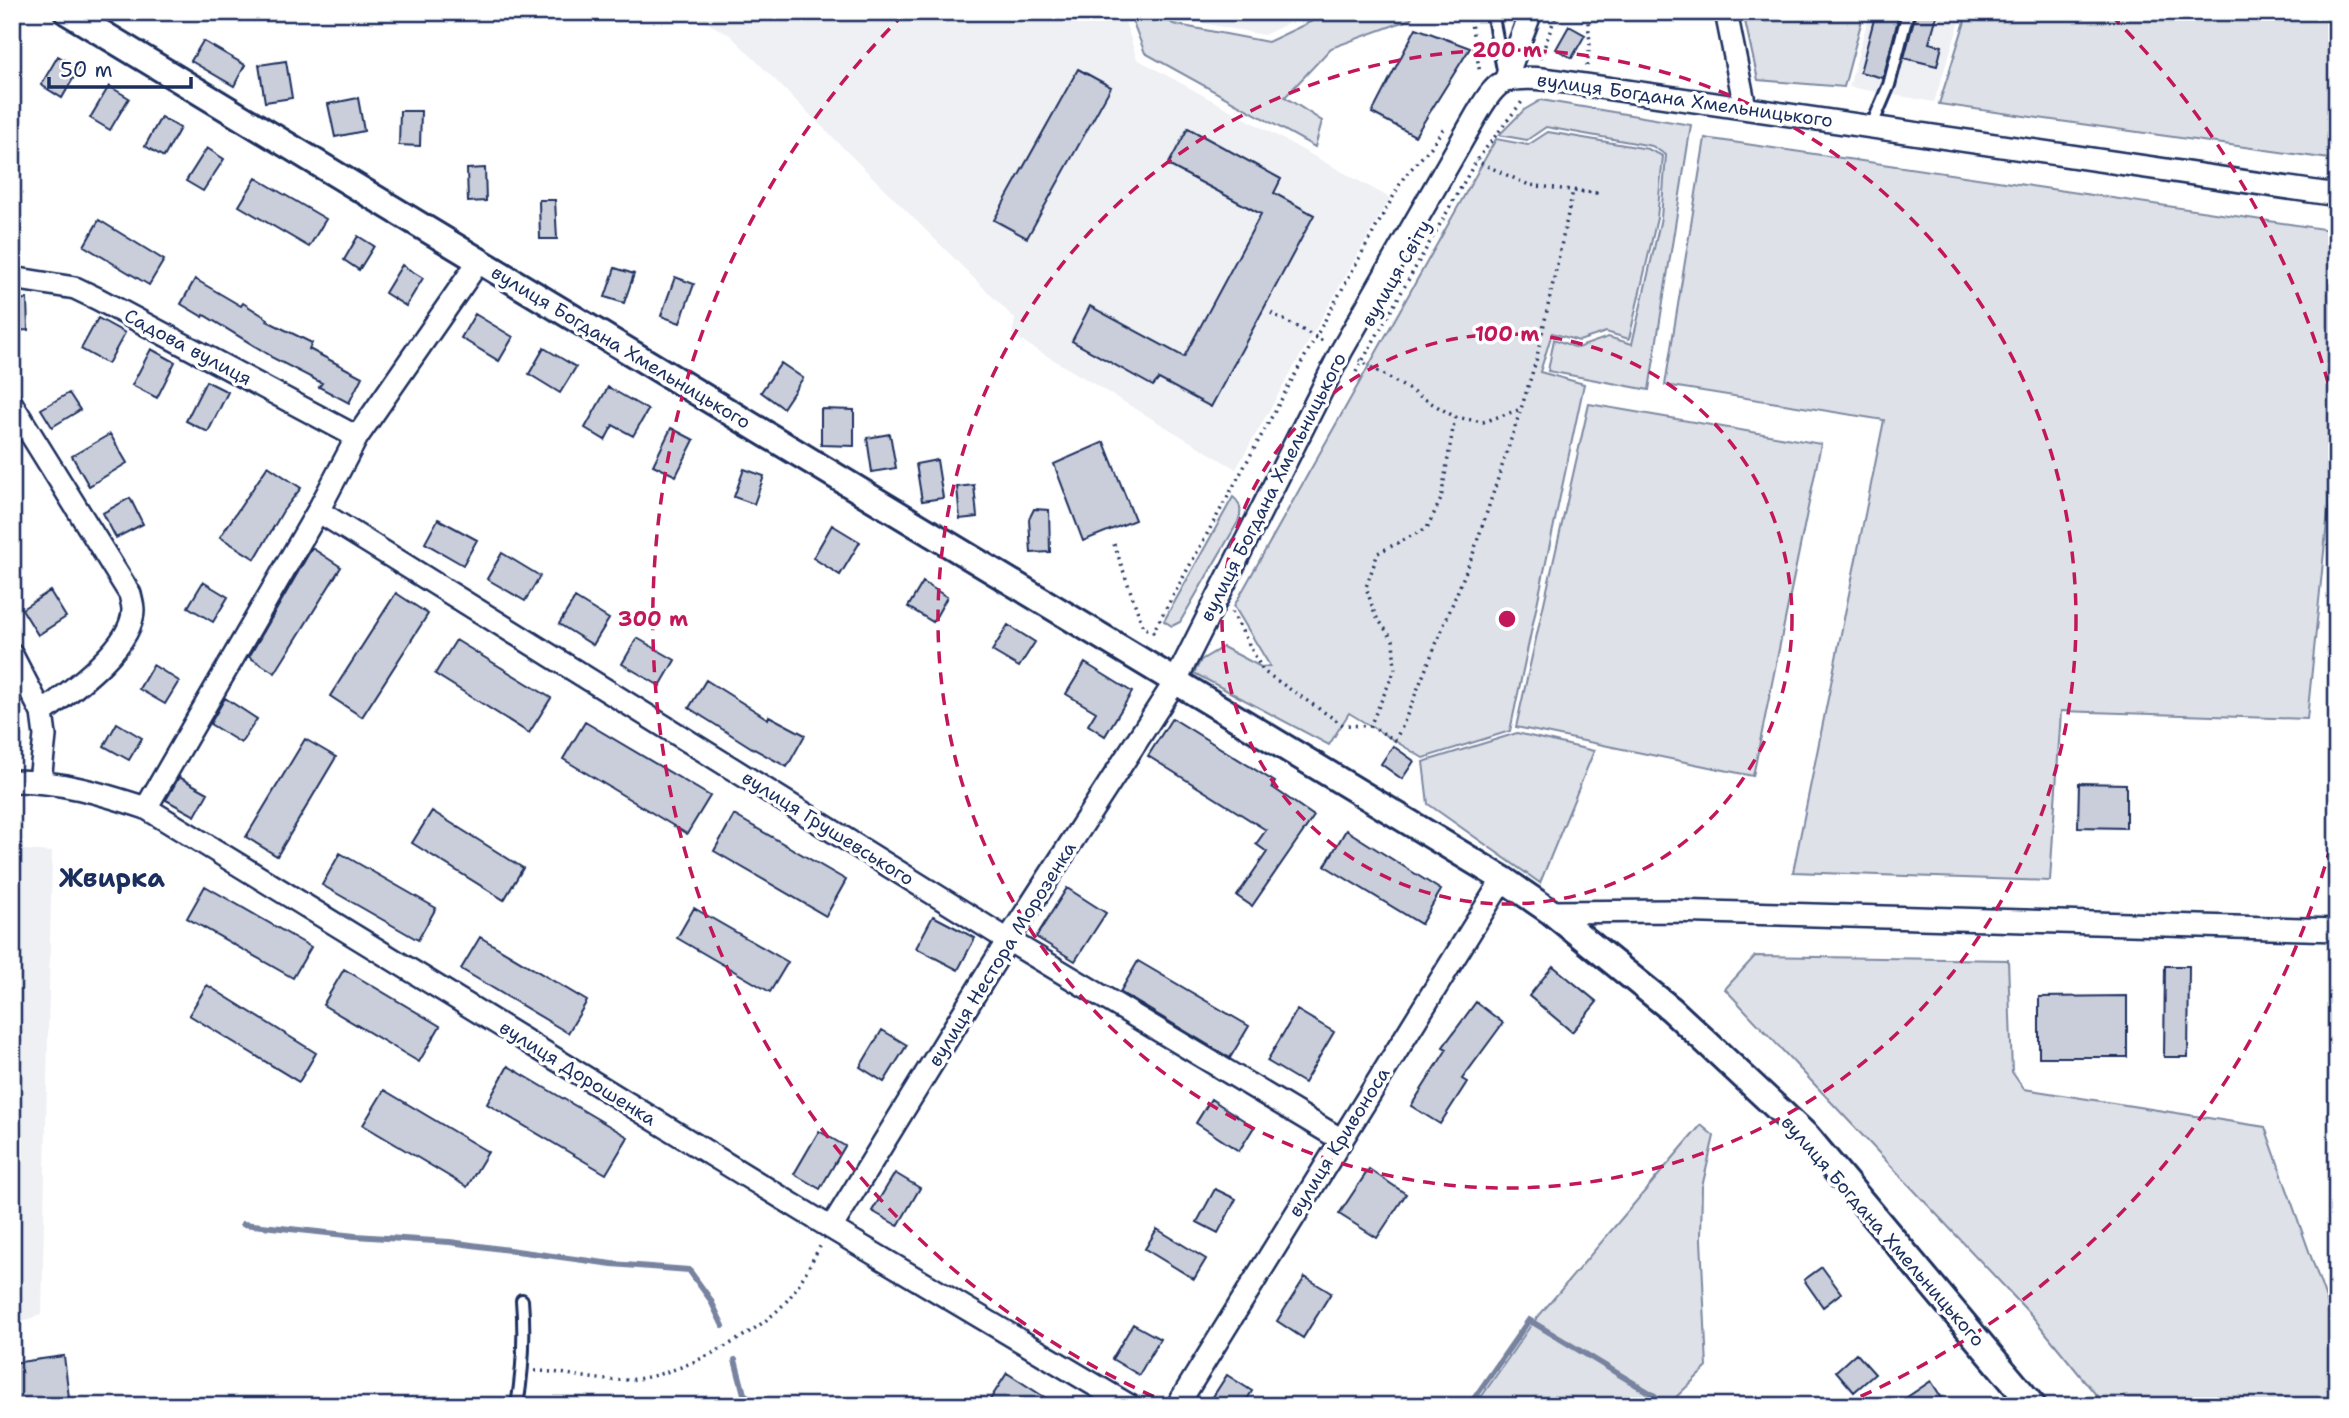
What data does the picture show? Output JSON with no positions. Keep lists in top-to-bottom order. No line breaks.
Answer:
{"streets":{"street":["вулиця Богдана Хмельницького","Садова вулиця","вулиця Грушевського","вулиця Нестора Морозенка","вулиця Дорошенка","вулиця Кривоноса"],"path":["вулиця Світу"]},"crossings":[["вулиця Богдана Хмельницького","вулиця Світу"],["вулиця Богдана Хмельницького","вулиця Нестора Морозенка"],["вулиця Богдана Хмельницького","вулиця Кривоноса"],["вулиця Грушевського","вулиця Нестора Морозенка"],["вулиця Грушевського","вулиця Кривоноса"],["вулиця Нестора Морозенка","вулиця Дорошенка"]],"districts":["Жвирка"],"scale_bar":"50 m","rings":["200 m","100 m","300 m"]}
